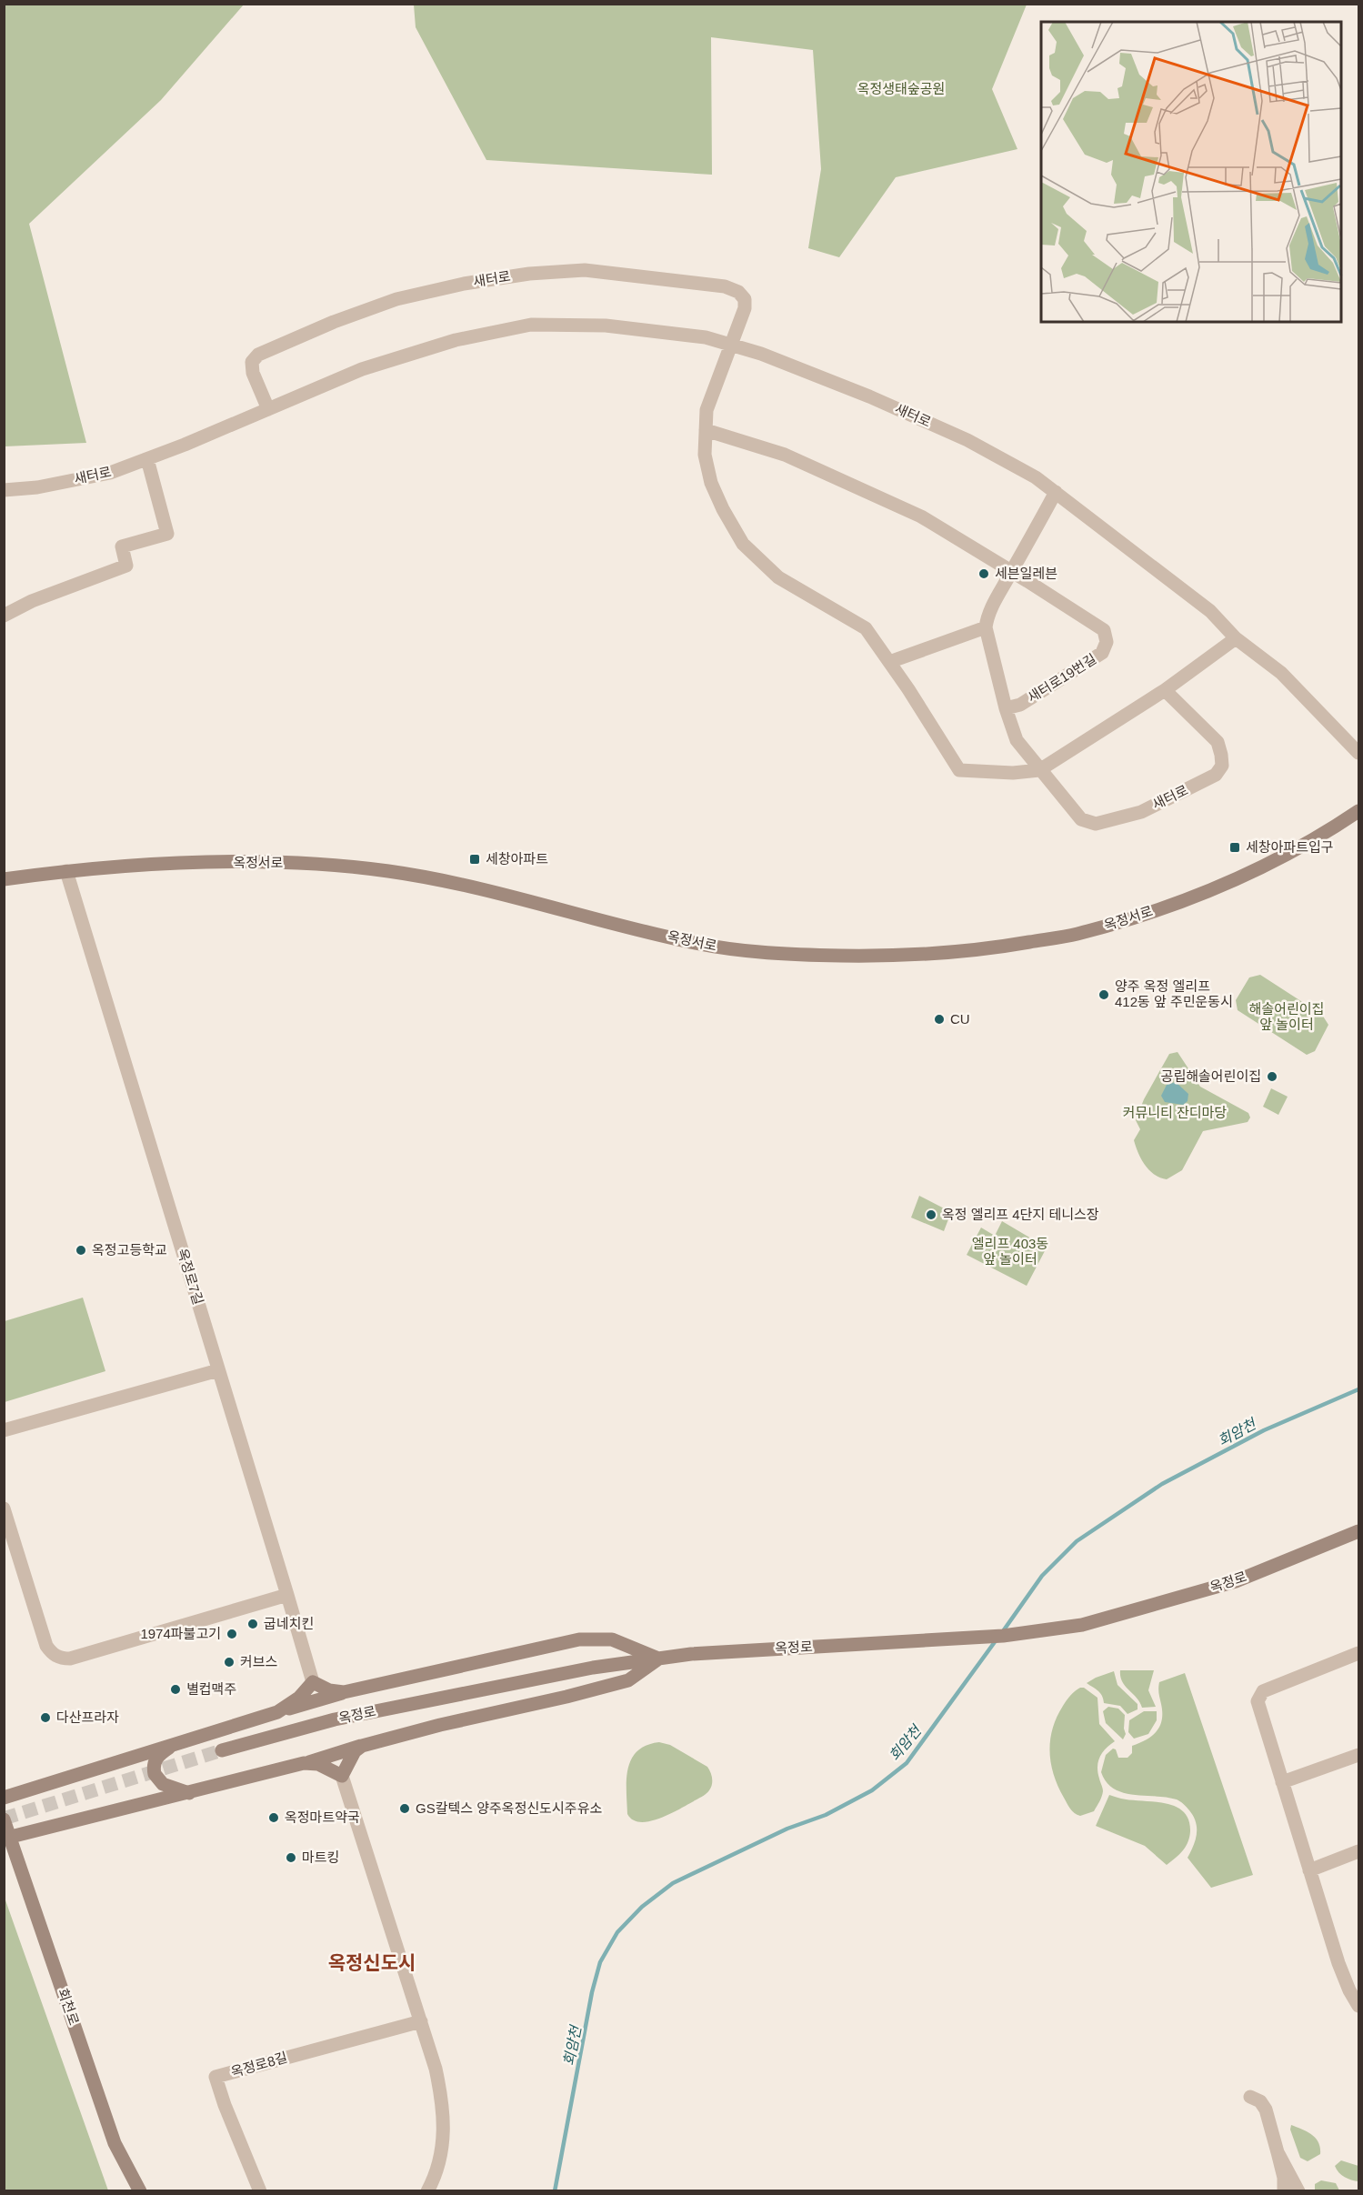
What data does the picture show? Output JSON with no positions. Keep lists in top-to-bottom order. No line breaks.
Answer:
{"streets":{"main road":["옥정서로","옥정로","회천로"],"street":["새터로","새터로19번길","옥정로7길","옥정로8길"]},"crossings":[["새터로","새터로19번길"],["옥정서로","옥정로7길"]],"districts":["옥정신도시"],"water":["회암천"],"parks":["옥정생태숲공원","해솔어린이집 앞 놀이터","커뮤니티 잔디마당","엘리프 403동 앞 놀이터"],"places":{"other":["세븐일레븐","양주 옥정 엘리프 412동 앞 주민운동시","CU","공립해솔어린이집","옥정 엘리프 4단지 테니스장","옥정고등학교","굽네치킨","1974파불고기","커브스","별컵맥주","다산프라자","GS칼텍스 양주옥정신도시주유소","옥정마트약국","마트킹"],"transit":["세창아파트입구","세창아파트"]}}
